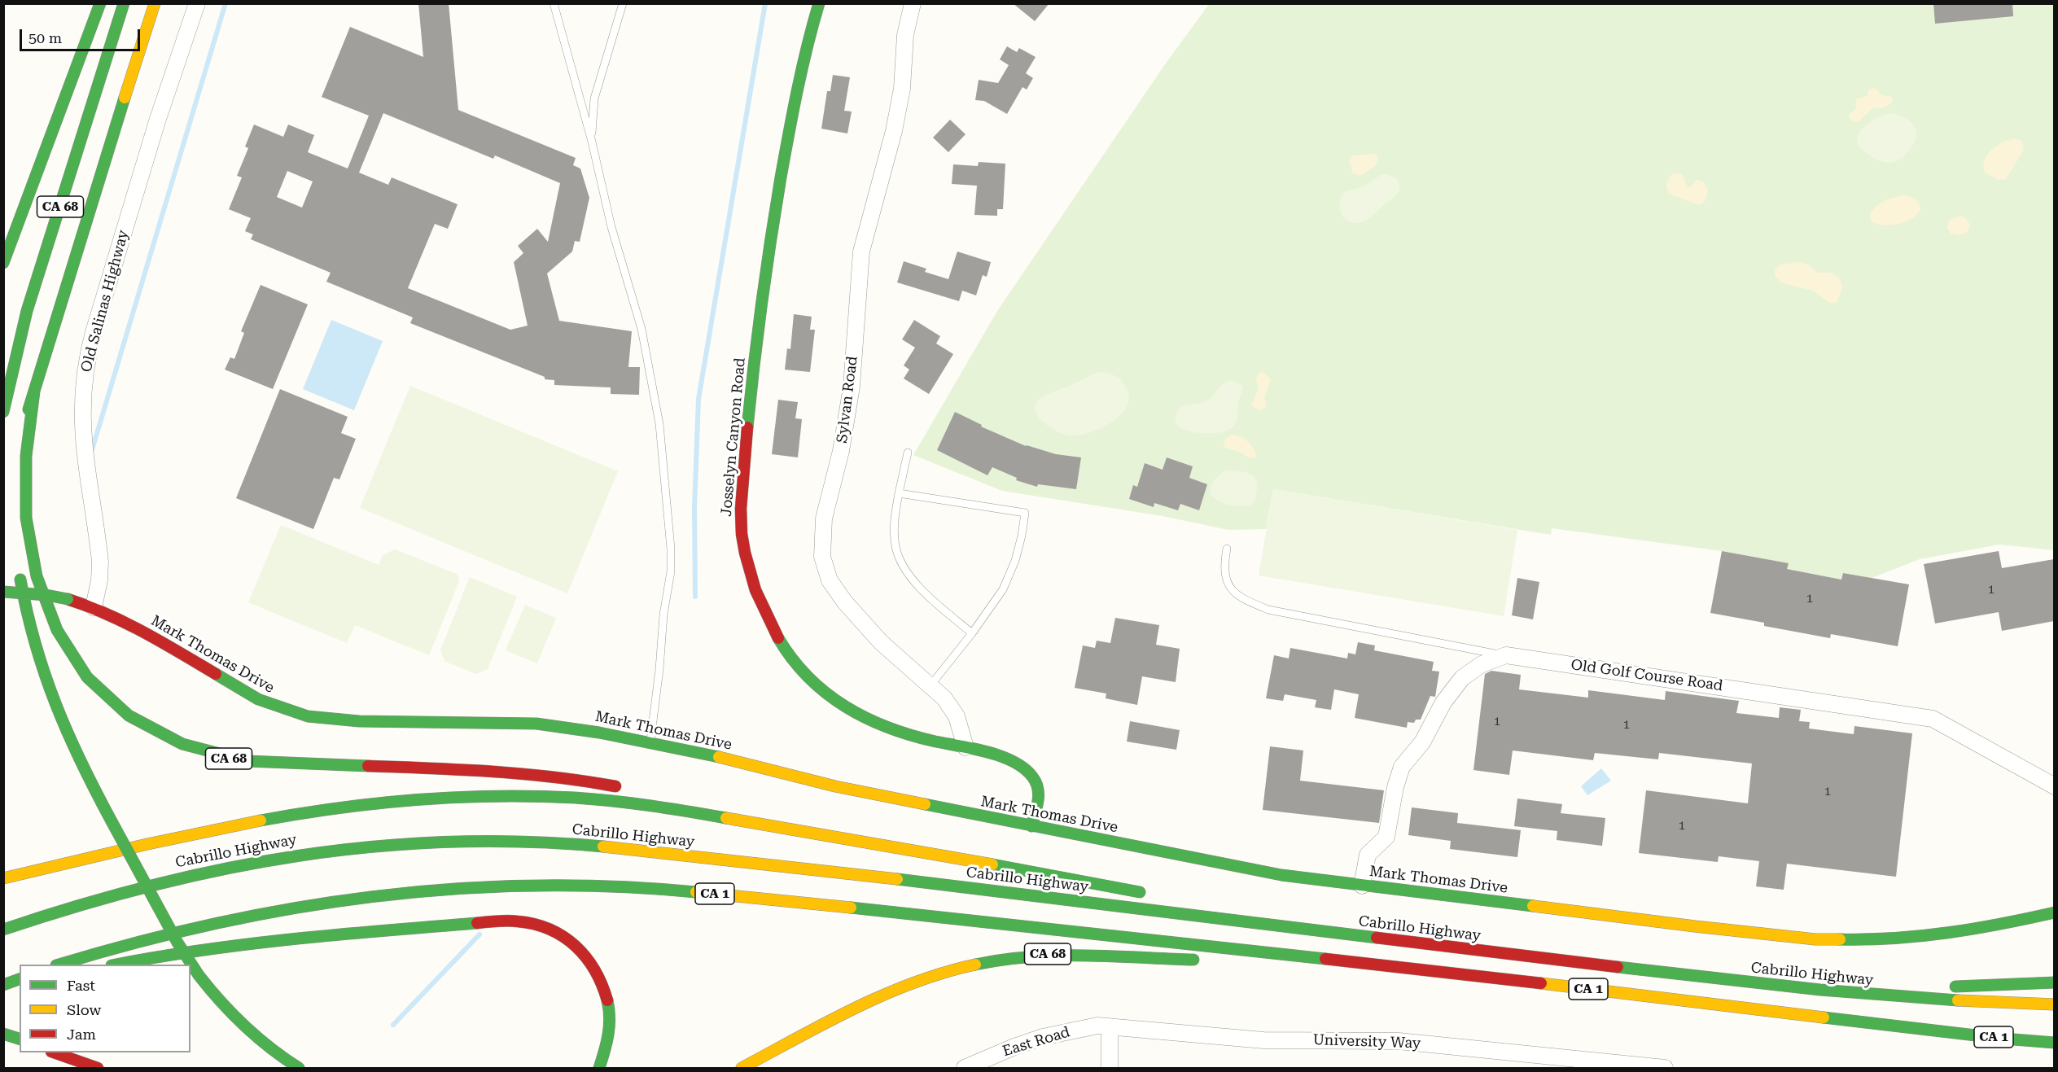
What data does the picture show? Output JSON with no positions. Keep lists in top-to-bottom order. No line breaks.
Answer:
{"streets":{"main road":["CA 68","Josselyn Canyon Road","Mark Thomas Drive","Cabrillo Highway","CA 1"],"street":["Old Salinas Highway","Sylvan Road","Old Golf Course Road","East Road","University Way"]},"crossings":[["Old Salinas Highway","Mark Thomas Drive"],["Sylvan Road","Josselyn Canyon Road"],["Josselyn Canyon Road","Mark Thomas Drive"],["Mark Thomas Drive","Old Golf Course Road"],["East Road","University Way"]],"house_numbers":["1","1","1","1","1","1"],"legend":["Fast","Slow","Jam"],"scale_bar":"50 m"}
